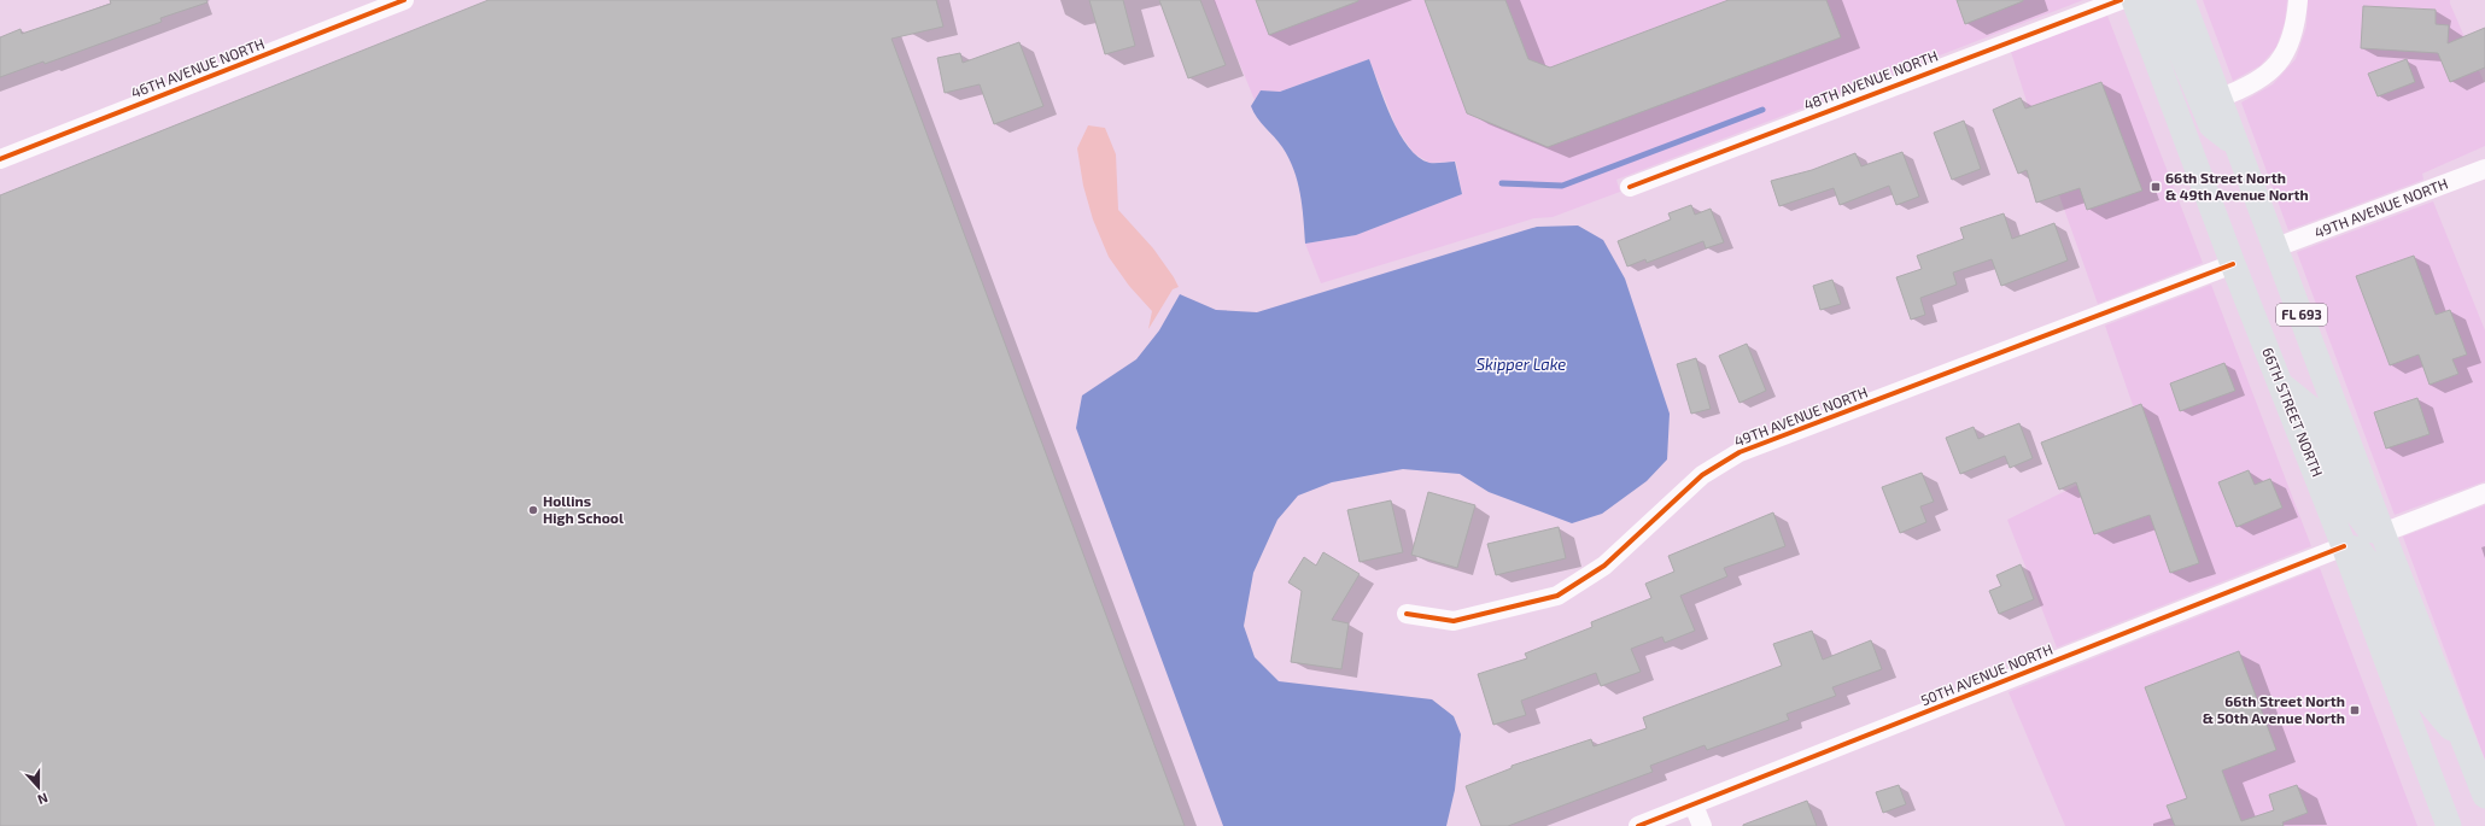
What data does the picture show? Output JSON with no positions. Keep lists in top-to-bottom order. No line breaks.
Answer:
{"streets":{"main road":["FL 693","66TH STREET NORTH"],"street":["46TH AVENUE NORTH","48TH AVENUE NORTH","49TH AVENUE NORTH","50TH AVENUE NORTH"]},"crossings":[["49TH AVENUE NORTH","FL 693"],["49TH AVENUE NORTH","66TH STREET NORTH"],["66TH STREET NORTH","50TH AVENUE NORTH"]],"water":["Skipper Lake"],"places":{"transit":["66th Street North & 49th Avenue North","66th Street North & 50th Avenue North"],"other":["Hollins High School"]},"north":"bottom"}
